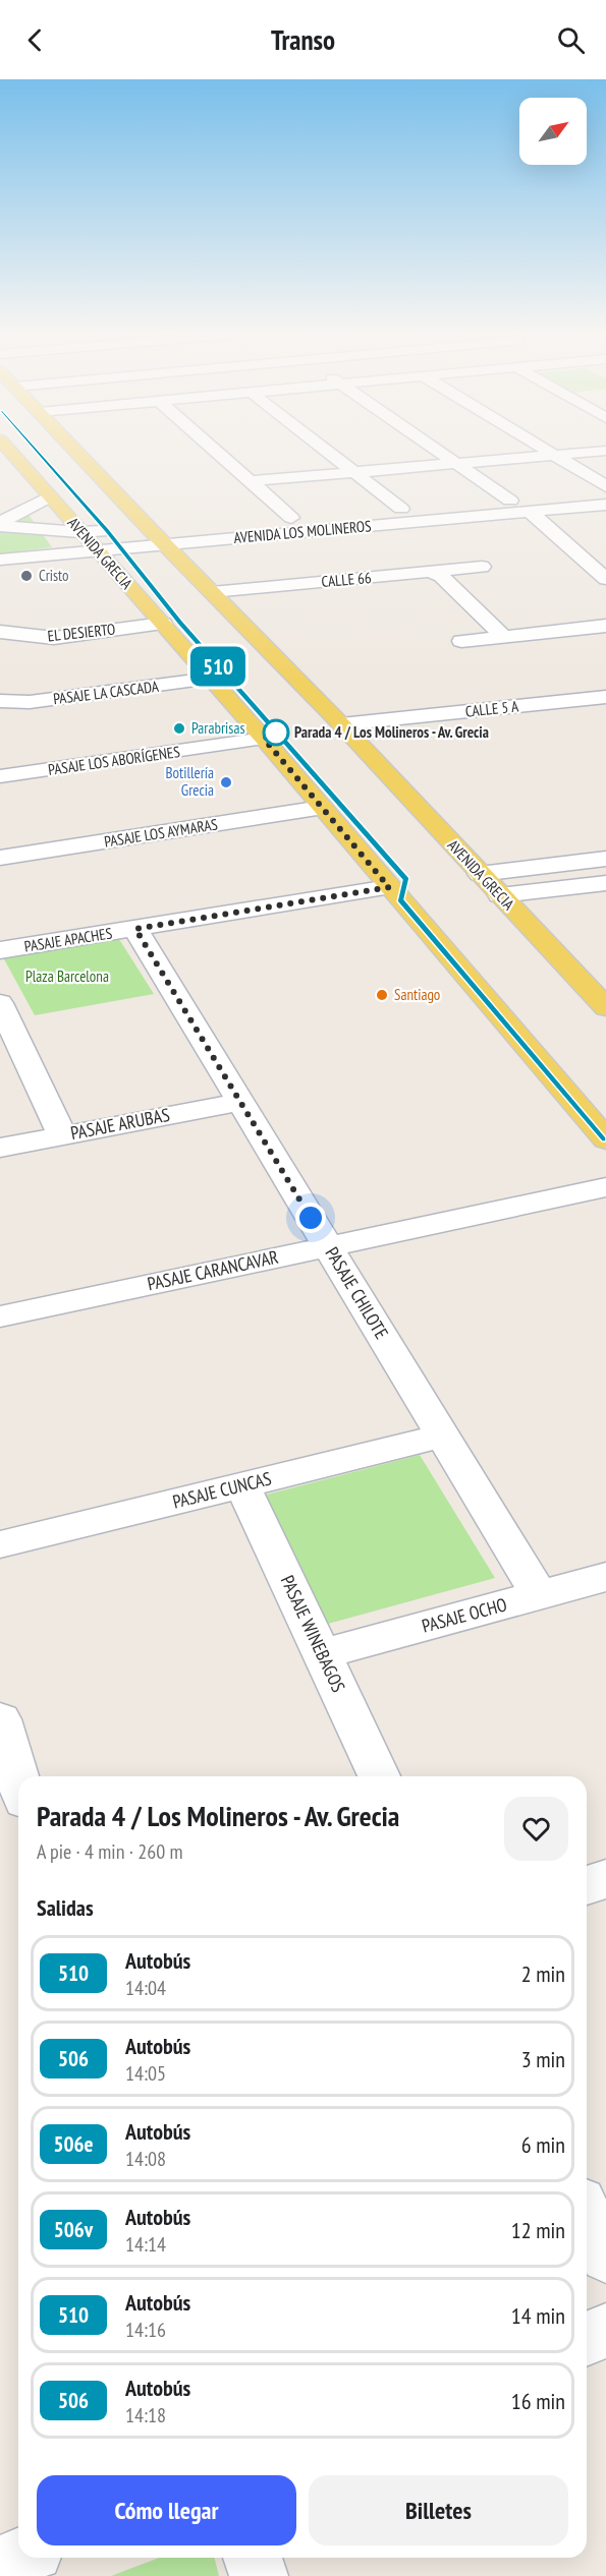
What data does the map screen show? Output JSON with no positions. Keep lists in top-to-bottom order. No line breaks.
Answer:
{"streets":{"main road":["AVENIDA GRECIA"],"street":["AVENIDA LOS MOLINEROS","CALLE 66","EL DESIERTO","PASAJE LA CASCADA","CALLE 5 A","PASAJE LOS ABORÍGENES","PASAJE LOS AYMARAS","PASAJE APACHES","PASAJE ARUBAS","PASAJE CARANCAVAR","PASAJE CHILOTE","PASAJE CUNCAS","PASAJE OCHO","PASAJE WINEBAGOS"]},"crossings":[["AVENIDA LOS MOLINEROS","AVENIDA GRECIA"],["AVENIDA GRECIA","CALLE 66"],["AVENIDA GRECIA","EL DESIERTO"],["AVENIDA GRECIA","PASAJE LA CASCADA"],["AVENIDA GRECIA","CALLE 5 A"],["AVENIDA GRECIA","PASAJE LOS ABORÍGENES"],["AVENIDA GRECIA","PASAJE LOS AYMARAS"],["AVENIDA GRECIA","PASAJE APACHES"],["PASAJE APACHES","PASAJE CHILOTE"],["PASAJE ARUBAS","PASAJE CHILOTE"],["PASAJE CARANCAVAR","PASAJE CHILOTE"],["PASAJE CHILOTE","PASAJE CUNCAS"],["PASAJE CHILOTE","PASAJE OCHO"],["PASAJE CUNCAS","PASAJE WINEBAGOS"],["PASAJE OCHO","PASAJE WINEBAGOS"]],"parks":["Plaza Barcelona"],"places":["Cristo","Parabrisas","Parada 4 / Los Molineros - Av. Grecia","Botillería Grecia","Santiago"],"lines":["bus line 510"],"north":"top right","page":{"header":"Transo","on_map":"510","heading":[["Parada 4 / Los Molineros - Av. Grecia","A pie · 4 min · 260 m"],"Salidas"],"list":[{"mark":"510","name":"Autobús","note":"14:04","value":"2 min"},{"mark":"506","name":"Autobús","note":"14:05","value":"3 min"},{"mark":"506e","name":"Autobús","note":"14:08","value":"6 min"},{"mark":"506v","name":"Autobús","note":"14:14","value":"12 min"},{"mark":"510","name":"Autobús","note":"14:16","value":"14 min"},{"mark":"506","name":"Autobús","note":"14:18","value":"16 min"}],"buttons":["Cómo llegar","Billetes"]}}
